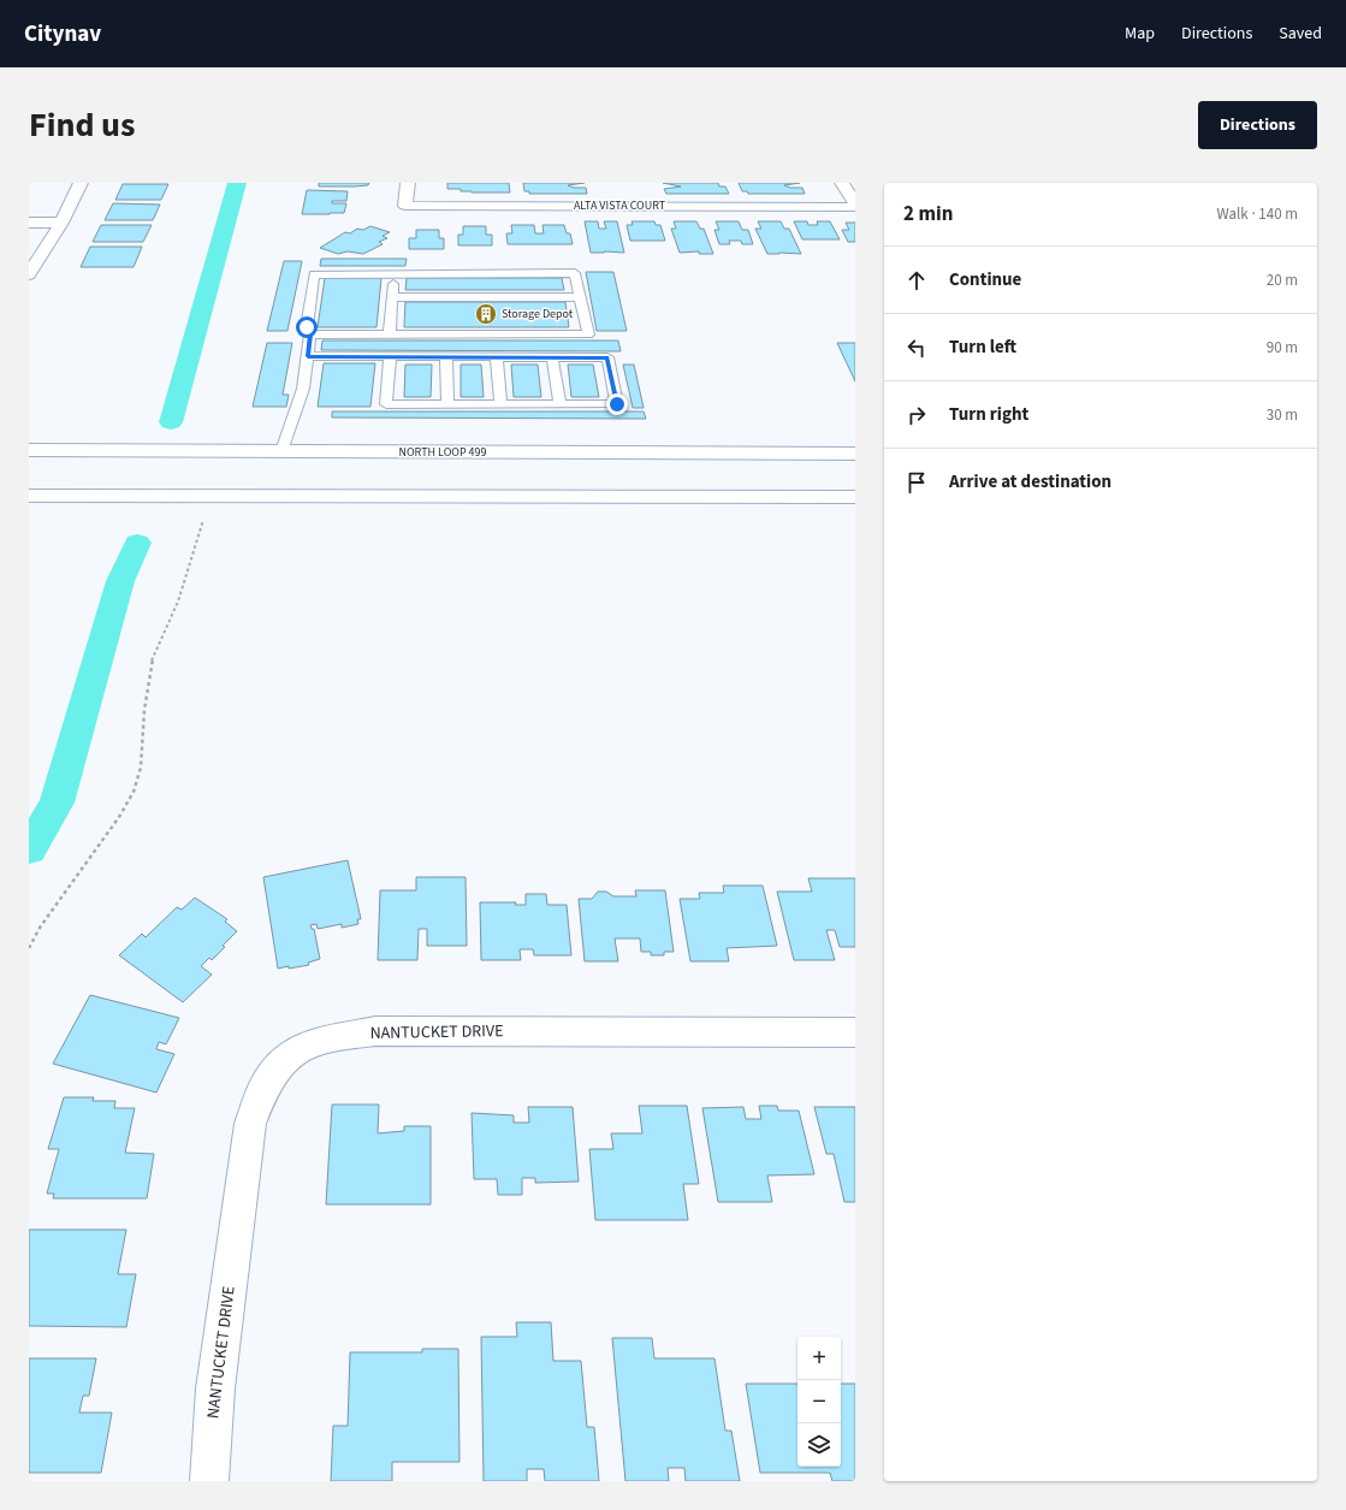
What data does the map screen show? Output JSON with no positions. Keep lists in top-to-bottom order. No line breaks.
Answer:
{"streets":{"street":["ALTA VISTA COURT","NORTH LOOP 499","NANTUCKET DRIVE"]},"places":{"building":["Storage Depot"]},"page":{"header":"Citynav","nav":["Map","Directions","Saved"],"title":"Find us","buttons":"Directions","heading":["2 min","Walk · 140 m"],"list":[["Continue","20 m"],["Turn left","90 m"],["Turn right","30 m"],"Arrive at destination"],"map_buttons":["+","−"]}}
